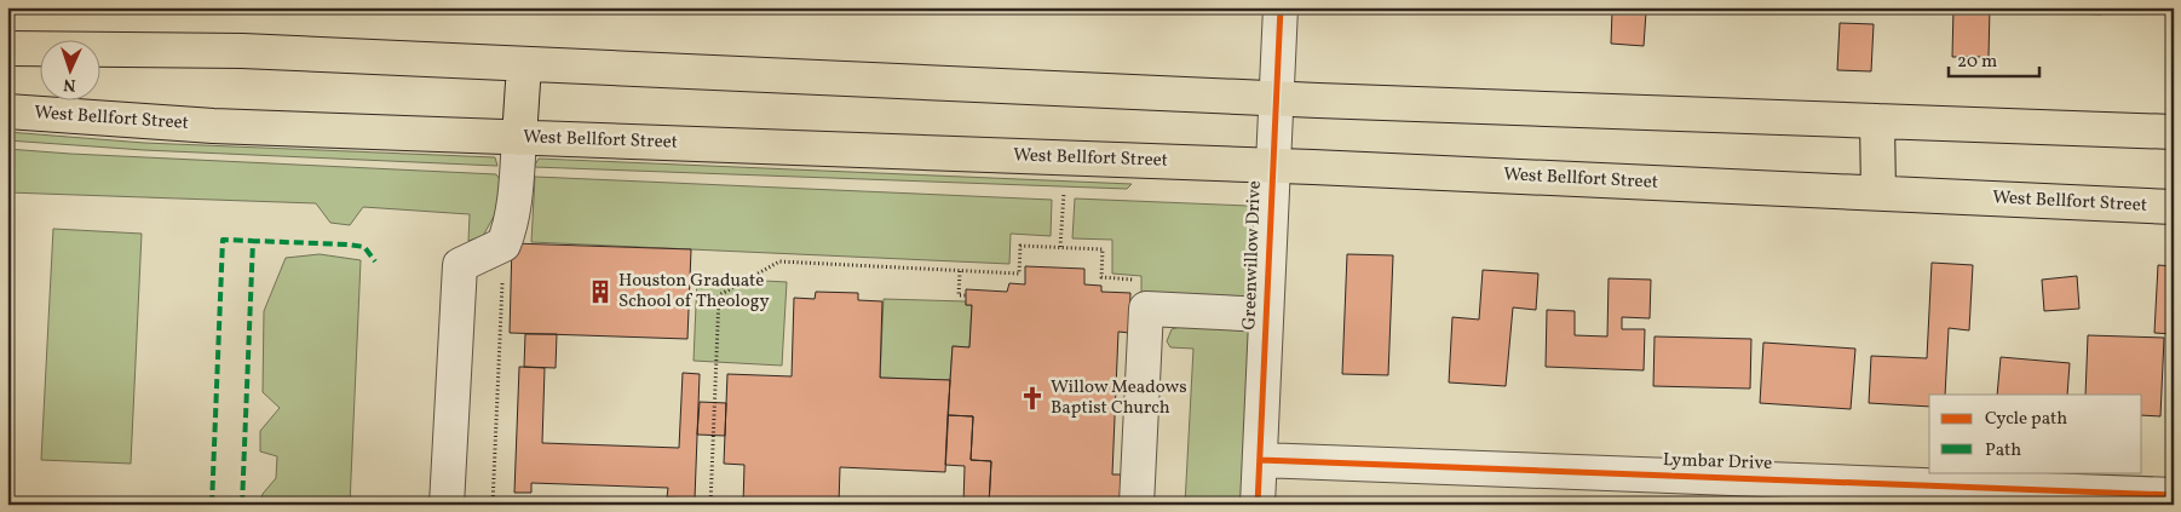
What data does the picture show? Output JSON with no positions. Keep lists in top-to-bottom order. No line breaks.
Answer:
{"streets":{"main road":["West Bellfort Street"],"street":["Greenwillow Drive","Lymbar Drive"]},"crossings":[["West Bellfort Street","Greenwillow Drive"],["Greenwillow Drive","Lymbar Drive"]],"places":{"building":["Houston Graduate School of Theology"],"church":["Willow Meadows Baptist Church"]},"legend":["Cycle path","Path"],"scale_bar":"20 m","north":"bottom"}
